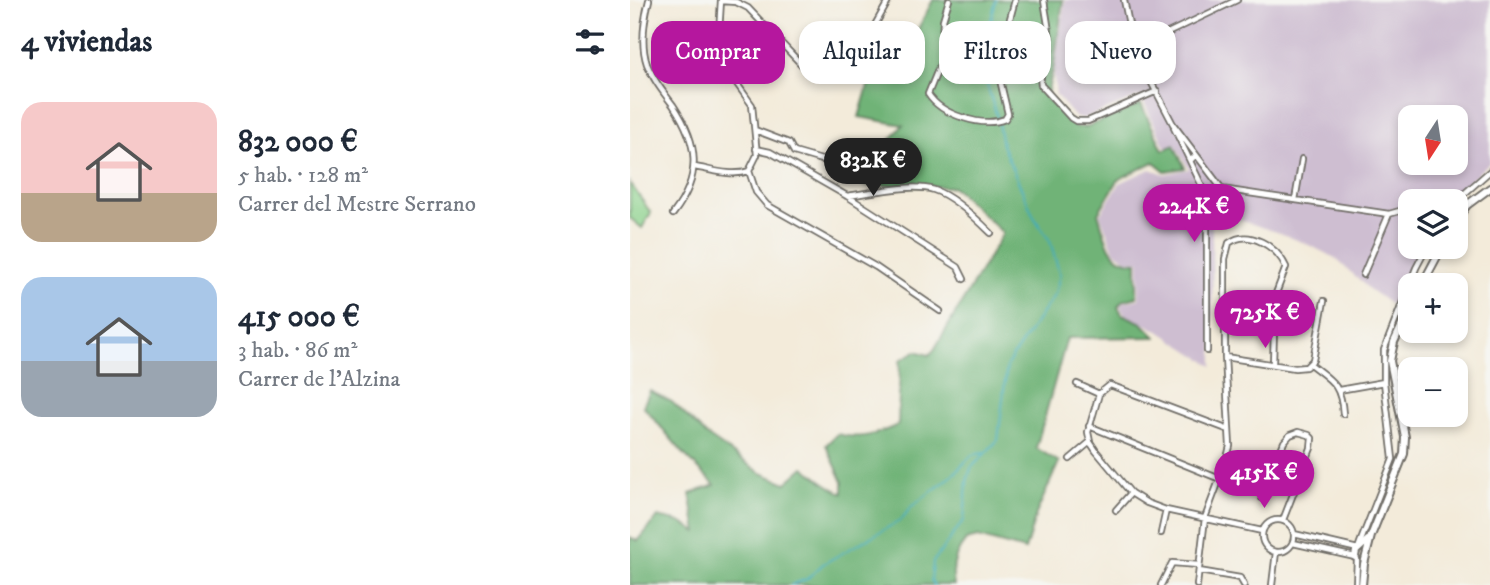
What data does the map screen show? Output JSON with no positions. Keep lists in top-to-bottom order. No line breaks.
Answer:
{"north":"bottom","page":{"heading":"4 viviendas","chip":["Comprar","Alquilar","Filtros","Nuevo"],"list":[{"name":"832 000 €","note":"5 hab. · 128 m² · Carrer del Mestre Serrano"},{"name":"415 000 €","note":"3 hab. · 86 m² · Carrer de l'Alzina"}],"map_buttons":["+","−"],"price":["832K €","224K €","725K €","415K €"]}}
